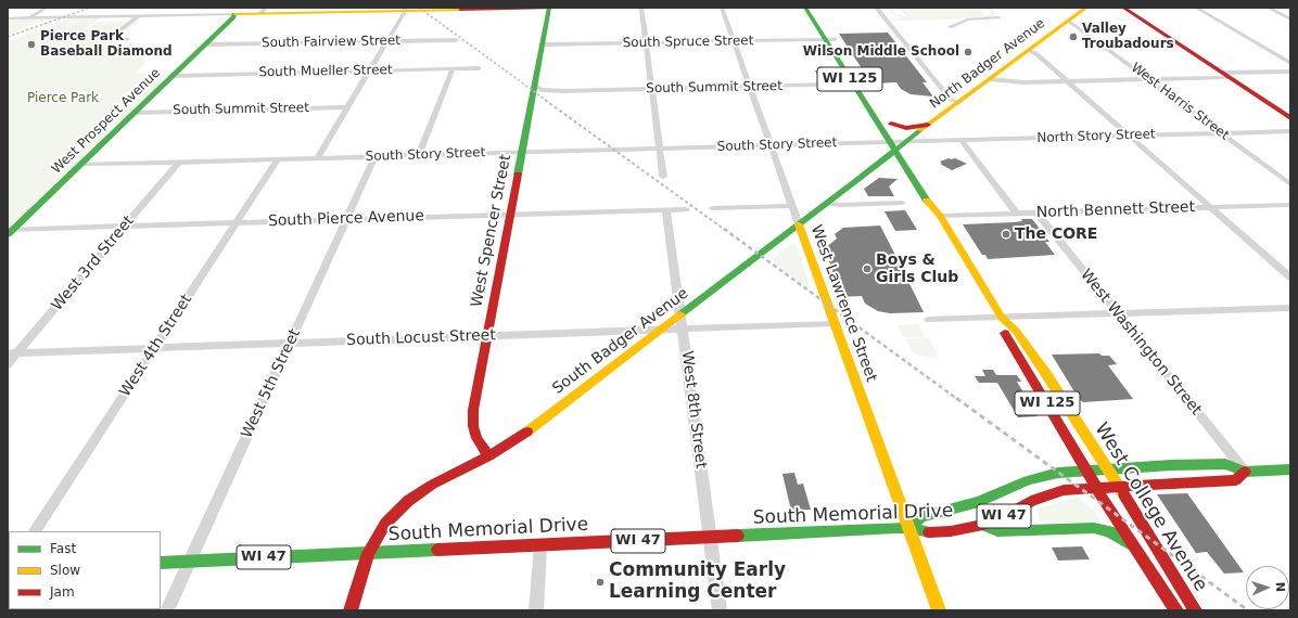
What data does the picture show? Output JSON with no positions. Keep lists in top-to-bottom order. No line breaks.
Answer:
{"streets":{"main road":["North Badger Avenue","WI 125","West Prospect Avenue","West Spencer Street","West Lawrence Street","South Badger Avenue","West College Avenue","South Memorial Drive","WI 47"],"street":["South Fairview Street","South Spruce Street","South Mueller Street","South Summit Street","West Harris Street","North Story Street","South Story Street","North Bennett Street","South Pierce Avenue","West 3rd Street","South Locust Street","West Washington Street","West 4th Street","West 5th Street","West 8th Street"]},"crossings":[["South Fairview Street","West Prospect Avenue"],["South Spruce Street","West Spencer Street"],["South Spruce Street","West Lawrence Street"],["South Spruce Street","West College Avenue"],["North Badger Avenue","West Harris Street"],["North Badger Avenue","North Story Street"],["North Badger Avenue","South Story Street"],["North Badger Avenue","South Badger Avenue"],["North Badger Avenue","West College Avenue"],["South Mueller Street","West Prospect Avenue"],["South Summit Street","West Prospect Avenue"],["South Summit Street","West Spencer Street"],["South Summit Street","West Lawrence Street"],["South Summit Street","West College Avenue"],["West Harris Street","North Story Street"],["West Prospect Avenue","South Story Street"],["West Prospect Avenue","South Pierce Avenue"],["North Story Street","West College Avenue"],["South Story Street","West Spencer Street"],["South Story Street","West 3rd Street"],["South Story Street","West Lawrence Street"],["South Story Street","South Badger Avenue"],["South Story Street","West 4th Street"],["South Story Street","West 5th Street"],["South Story Street","West College Avenue"],["North Bennett Street","West Washington Street"],["North Bennett Street","West College Avenue"],["South Pierce Avenue","West Spencer Street"],["South Pierce Avenue","West 3rd Street"],["South Pierce Avenue","West 4th Street"],["South Pierce Avenue","West 5th Street"],["South Pierce Avenue","West 8th Street"],["West Spencer Street","South Locust Street"],["West Spencer Street","South Badger Avenue"],["West 3rd Street","South Locust Street"],["West Lawrence Street","South Locust Street"],["West Lawrence Street","South Badger Avenue"],["West Lawrence Street","South Memorial Drive"],["South Locust Street","South Badger Avenue"],["South Locust Street","West 4th Street"],["South Locust Street","West 5th Street"],["South Locust Street","West 8th Street"],["South Badger Avenue","West 8th Street"],["South Badger Avenue","West College Avenue"],["South Badger Avenue","South Memorial Drive"],["West Washington Street","WI 47"],["West 5th Street","South Memorial Drive"],["West 8th Street","South Memorial Drive"],["West College Avenue","South Memorial Drive"],["West College Avenue","WI 47"],["South Memorial Drive","WI 47"]],"parks":["Pierce Park"],"places":["Valley Troubadours","Pierce Park Baseball Diamond","Wilson Middle School","The CORE","Boys & Girls Club","Community Early Learning Center"],"legend":["Fast","Slow","Jam"],"north":"right"}
